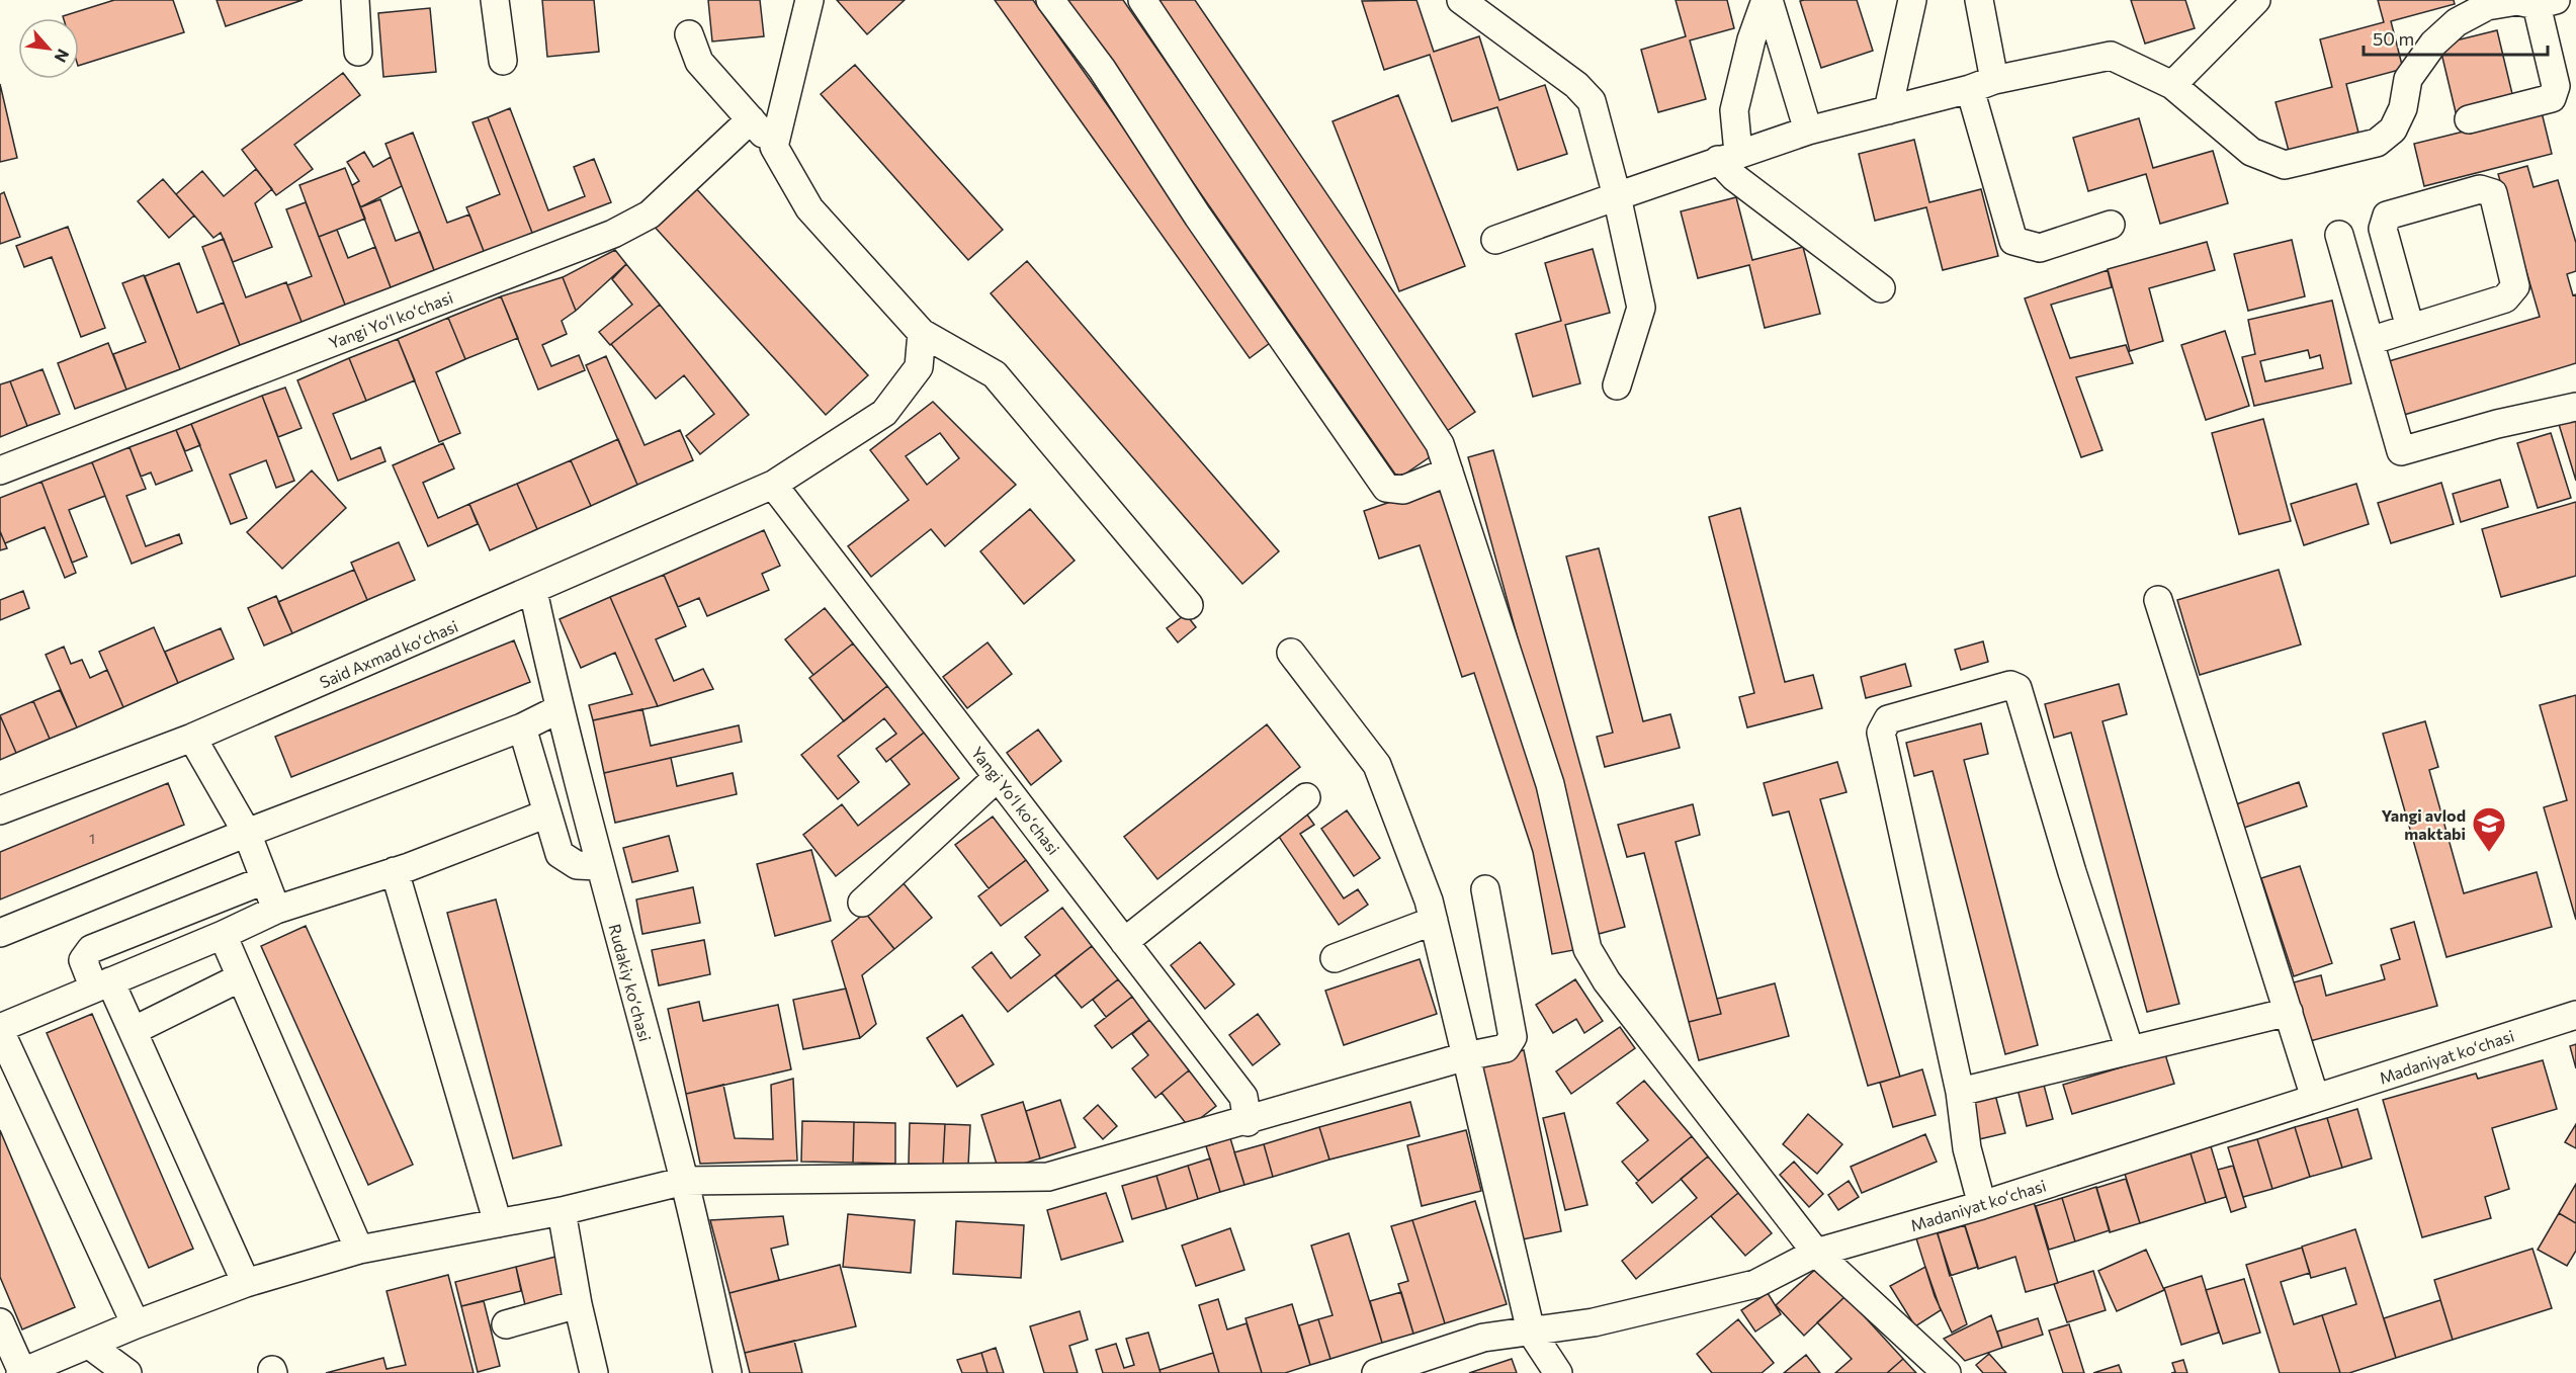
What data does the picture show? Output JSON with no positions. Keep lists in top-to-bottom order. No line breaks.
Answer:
{"streets":{"street":["Yangi Yoʻl koʻchasi","Said Axmad koʻchasi","Rudakiy koʻchasi","Madaniyat koʻchasi"]},"crossings":[["Yangi Yoʻl koʻchasi","Said Axmad koʻchasi"],["Said Axmad koʻchasi","Rudakiy koʻchasi"]],"places":{"school or university":["Yangi avlod maktabi"]},"house_numbers":["1"],"scale_bar":"50 m","north":"bottom right"}
